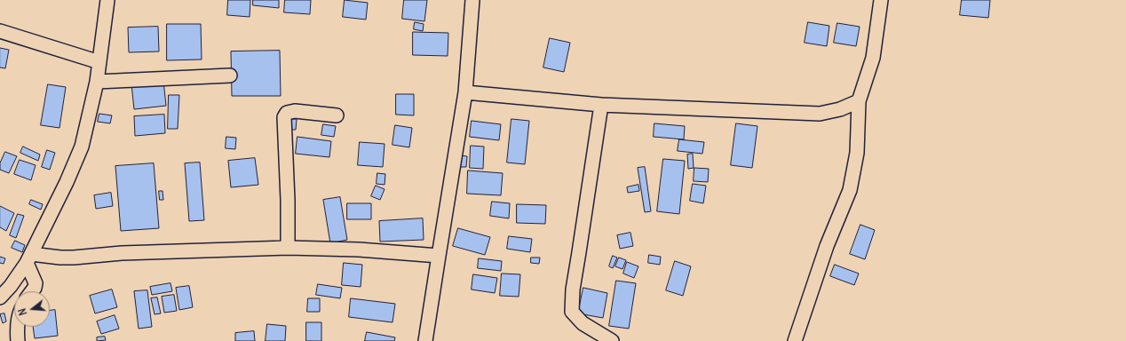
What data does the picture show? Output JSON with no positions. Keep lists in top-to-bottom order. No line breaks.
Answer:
{"north":"left"}
